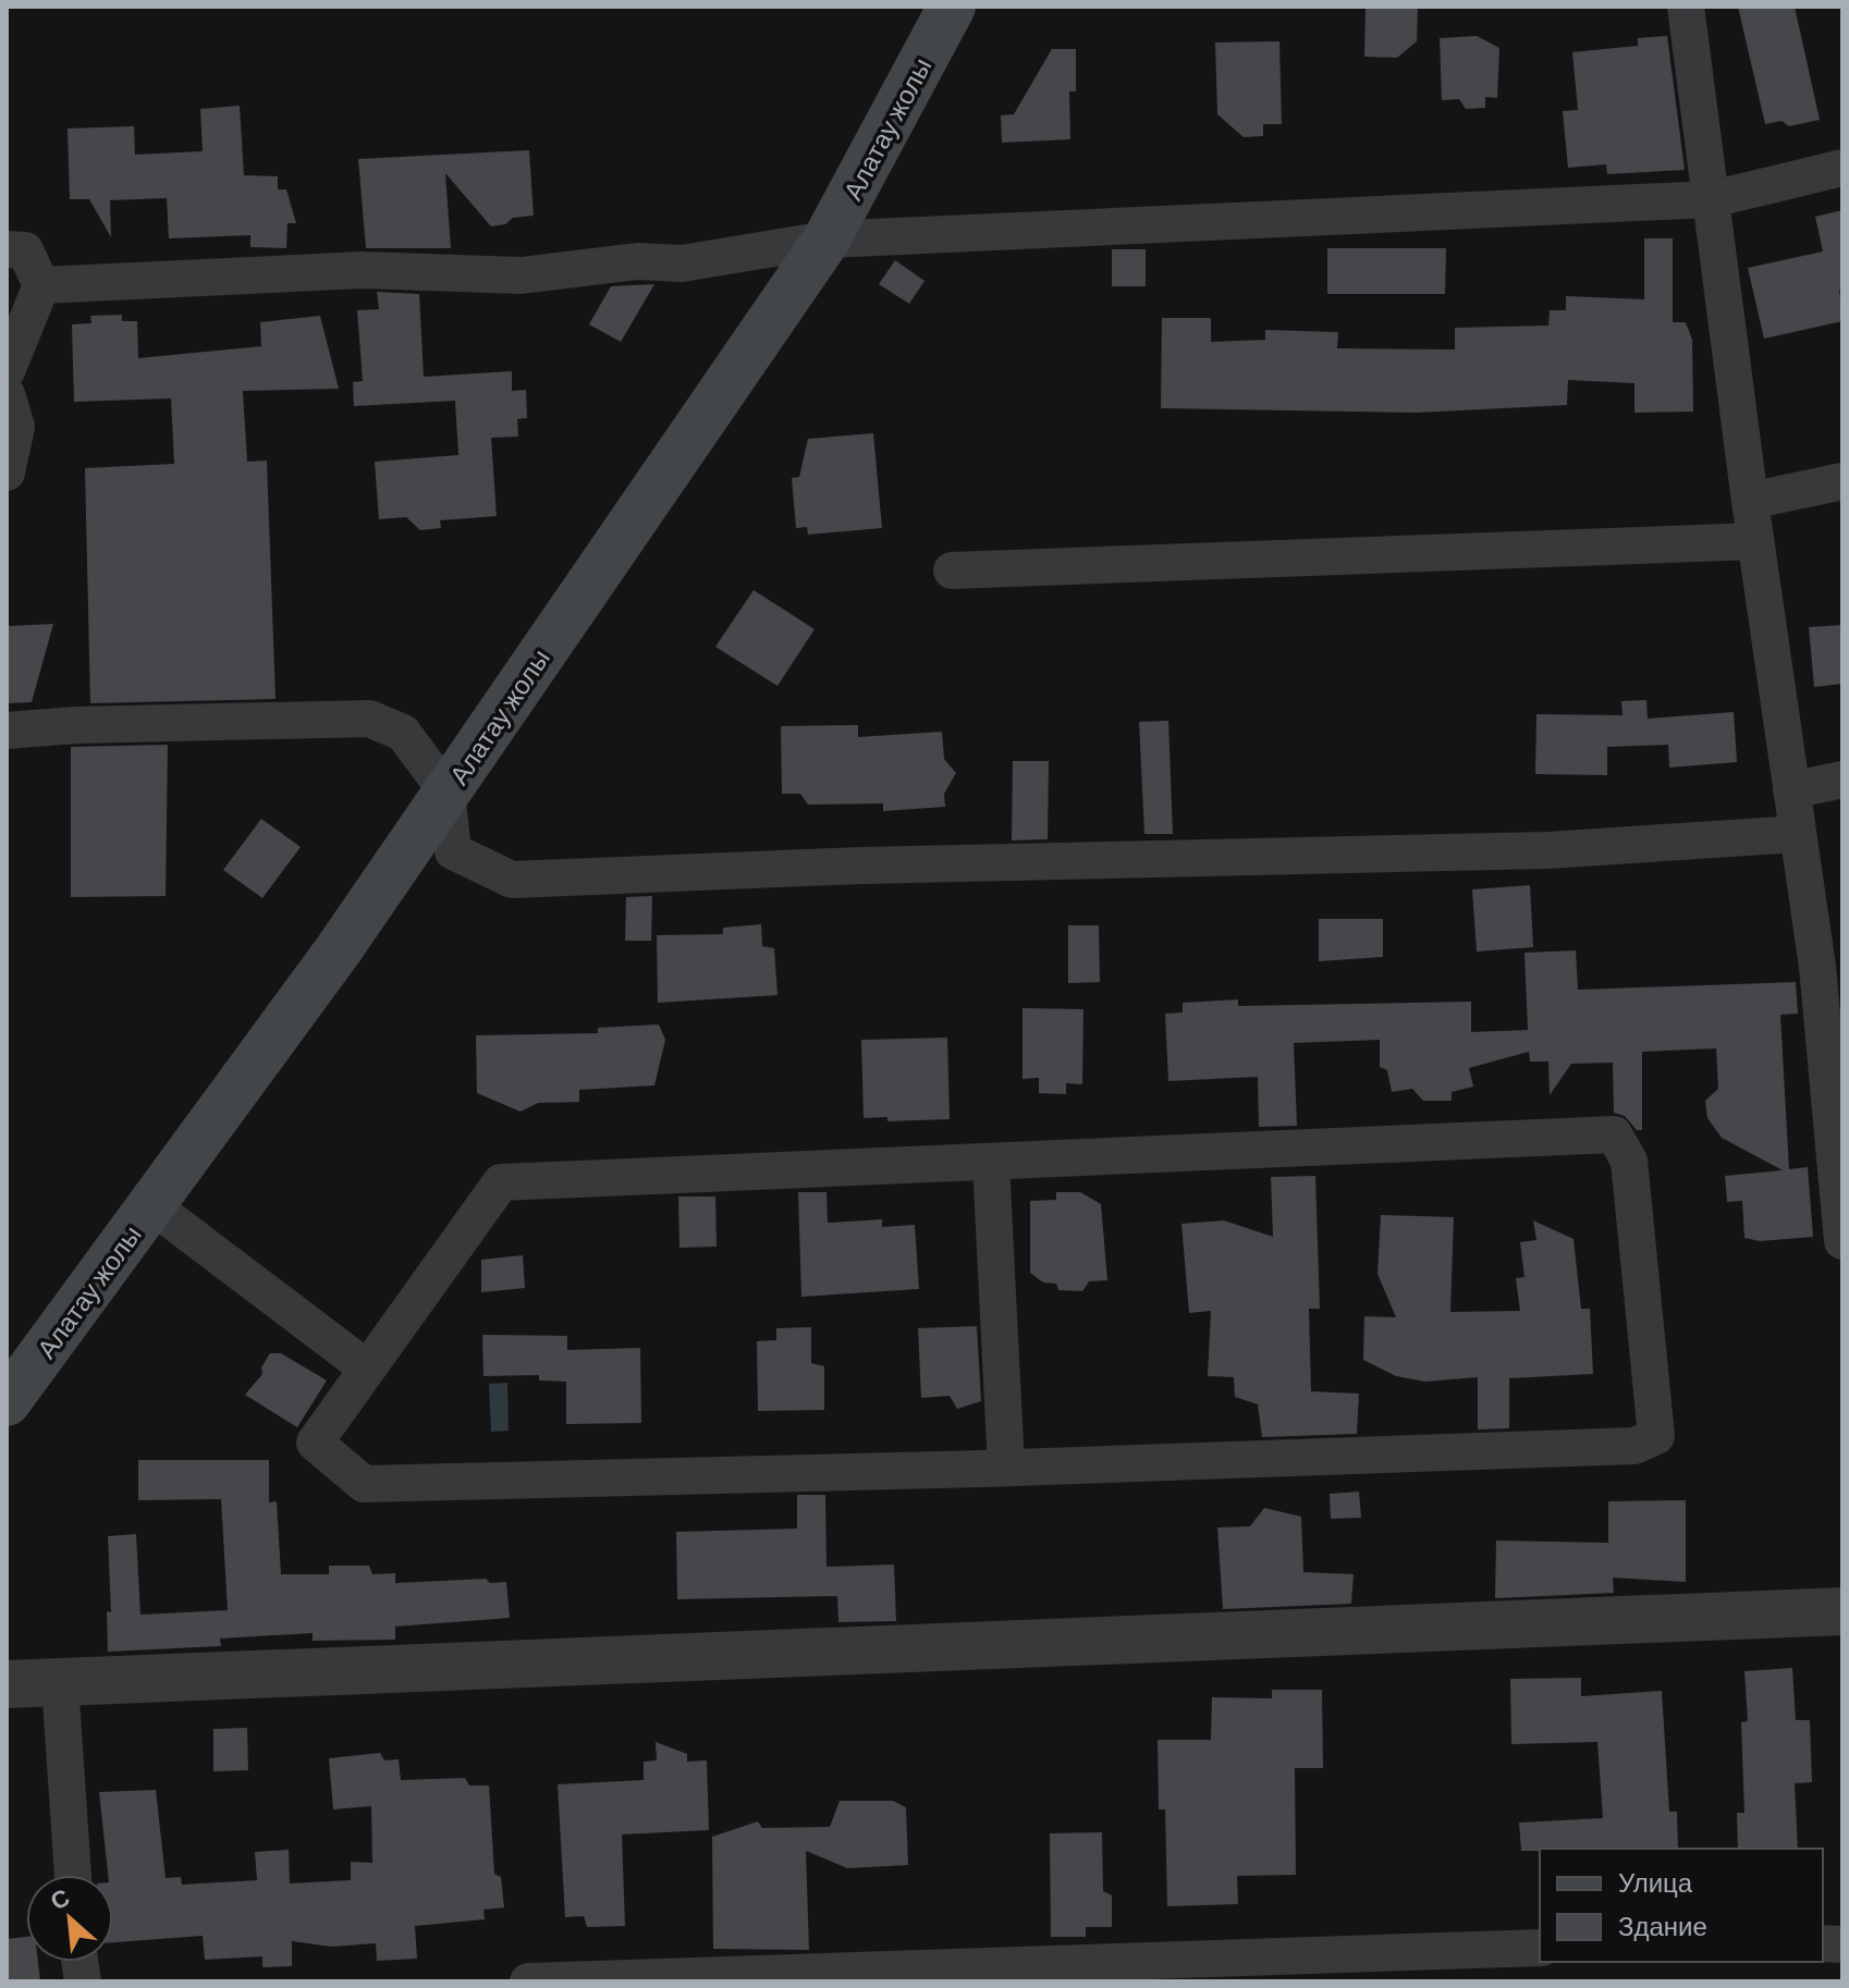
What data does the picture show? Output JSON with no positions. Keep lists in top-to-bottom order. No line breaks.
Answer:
{"streets":{"main road":["Алатау жолы"]},"legend":["Улица","Здание"],"north":"top left"}
